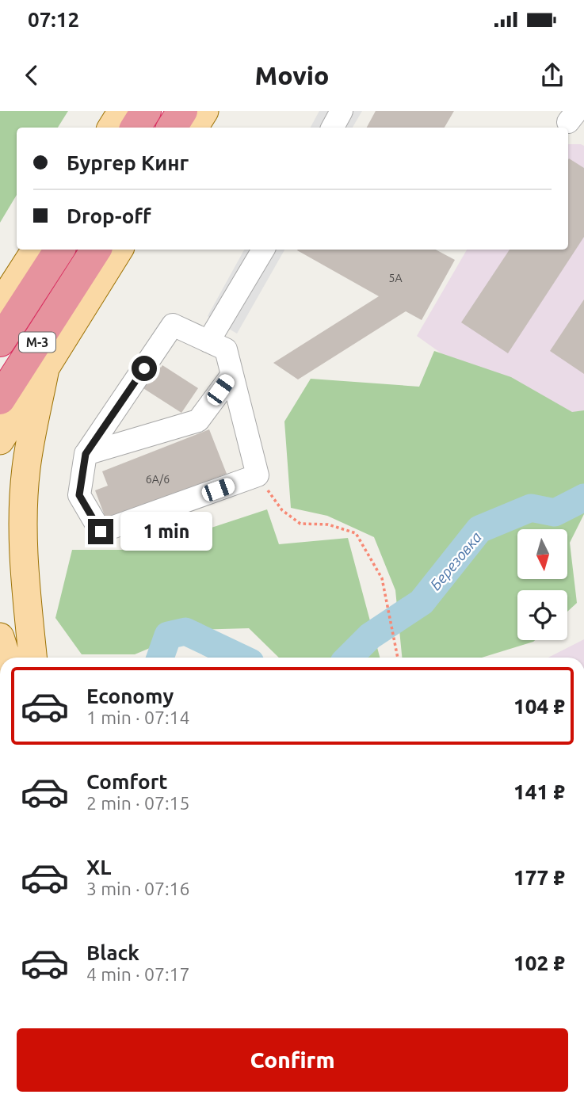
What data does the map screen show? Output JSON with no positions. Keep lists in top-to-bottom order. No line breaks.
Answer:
{"streets":{"highway":["М-3"]},"water":["Березовка"],"house_numbers":["5А","6А/6"],"north":"bottom","page":{"status":"07:12","header":"Movio","banner":["Бургер Кинг","Drop-off"],"bubble":"1 min","list":[{"name":"Economy","note":"1 min · 07:14","value":"104 ₽"},{"name":"Comfort","note":"2 min · 07:15","value":"141 ₽"},{"name":"XL","note":"3 min · 07:16","value":"177 ₽"},{"name":"Black","note":"4 min · 07:17","value":"102 ₽"}],"buttons":"Confirm"}}
